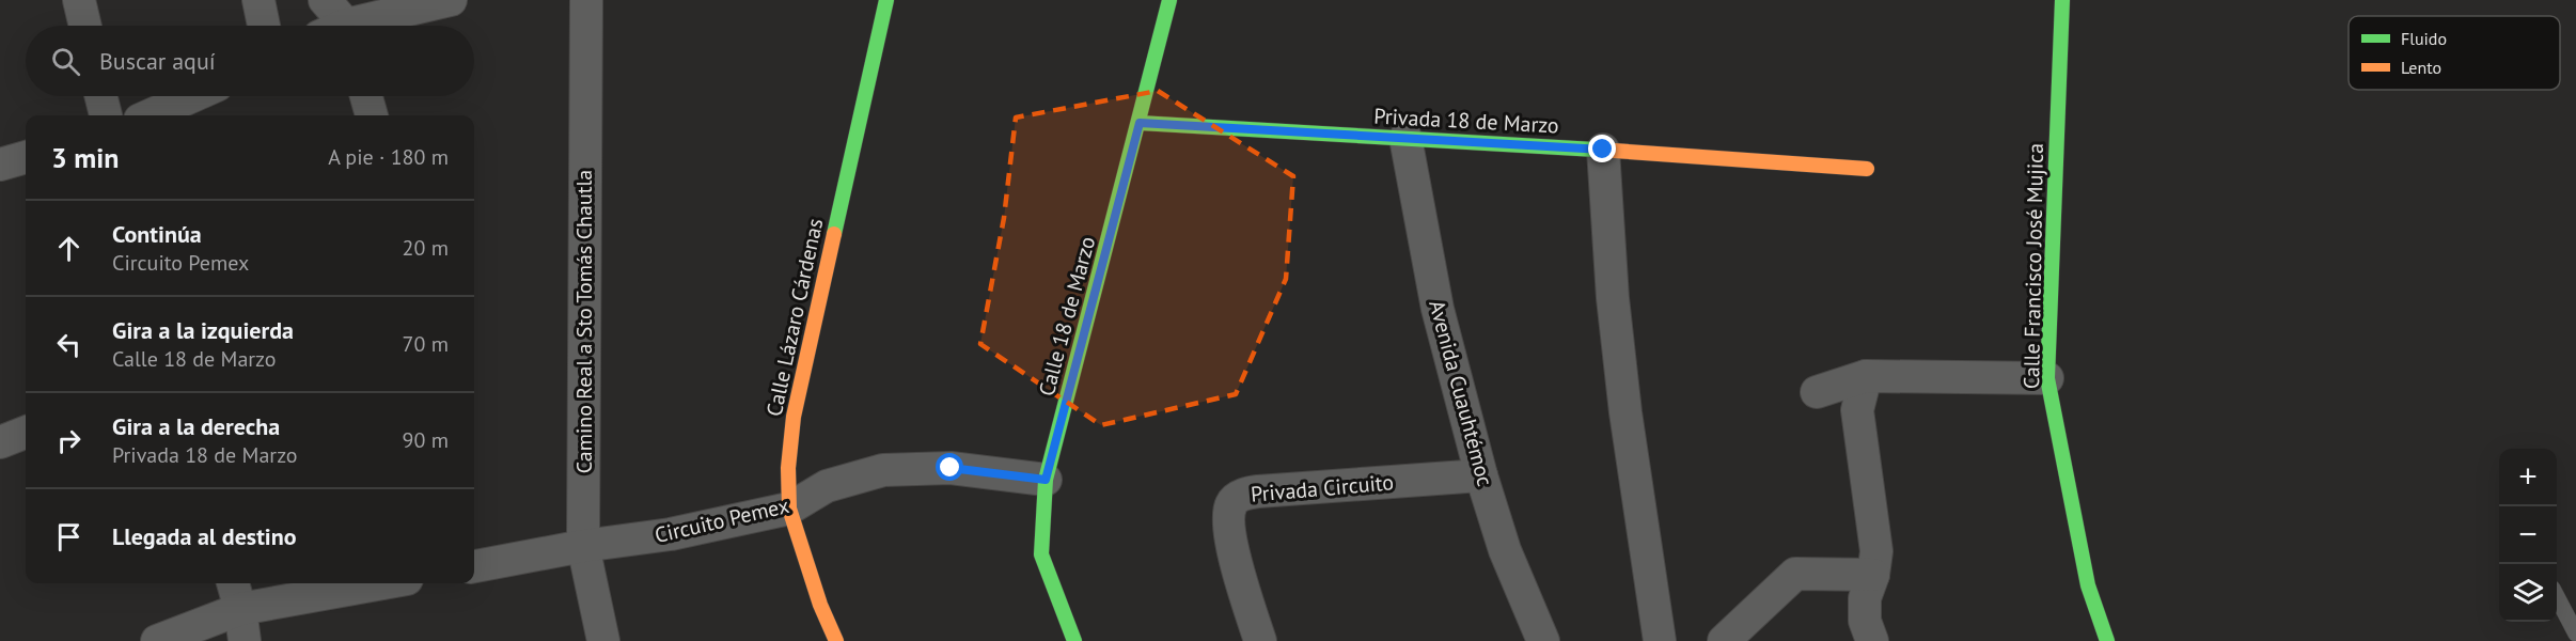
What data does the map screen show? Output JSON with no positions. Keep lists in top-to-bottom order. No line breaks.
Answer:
{"streets":{"street":["Privada 18 de Marzo","Calle Francisco José Mujica","Calle 18 de Marzo","Calle Lázaro Cárdenas","Camino Real a Sto Tomás Chautla","Avenida Cuauhtémoc","Privada Circuito","Circuito Pemex"]},"crossings":[["Privada 18 de Marzo","Calle 18 de Marzo"],["Privada 18 de Marzo","Avenida Cuauhtémoc"],["Calle 18 de Marzo","Circuito Pemex"],["Calle Lázaro Cárdenas","Circuito Pemex"],["Camino Real a Sto Tomás Chautla","Circuito Pemex"],["Avenida Cuauhtémoc","Privada Circuito"]],"legend":["Fluido","Lento"],"page":{"search":"Buscar aquí","heading":["3 min","A pie · 180 m"],"list":[["Continúa","Circuito Pemex","20 m"],["Gira a la izquierda","Calle 18 de Marzo","70 m"],["Gira a la derecha","Privada 18 de Marzo","90 m"],"Llegada al destino"],"map_buttons":["+","−"]}}
